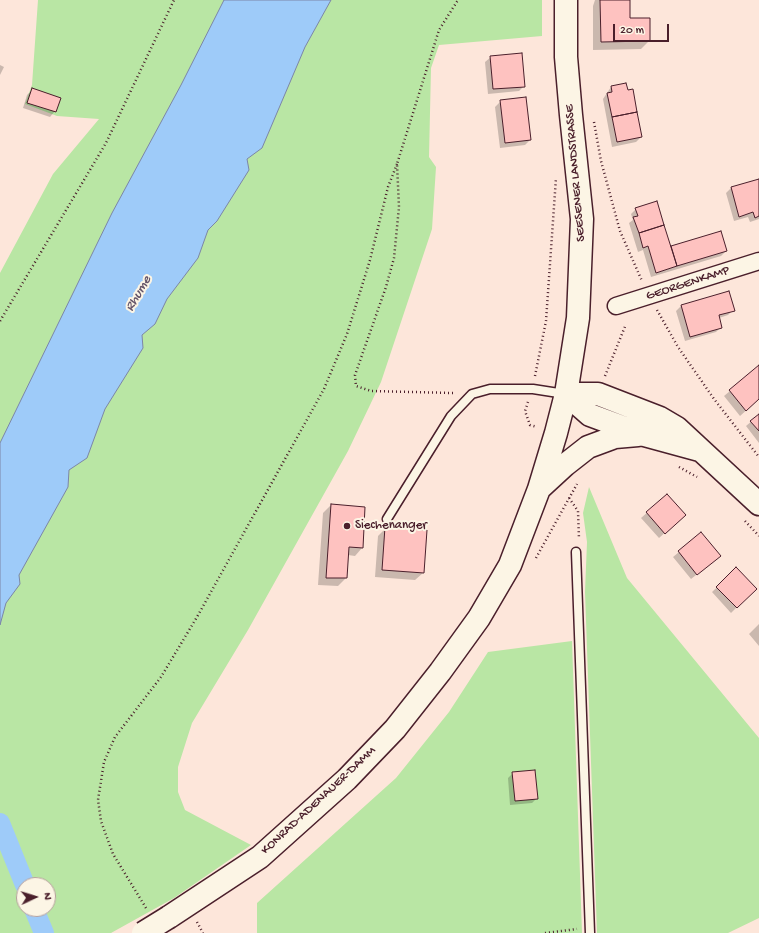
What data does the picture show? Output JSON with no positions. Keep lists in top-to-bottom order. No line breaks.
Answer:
{"streets":{"main road":["SEESENER LANDSTRASSE","KONRAD-ADENAUER-DAMM"],"street":["GEORGENKAMP"]},"crossings":[["SEESENER LANDSTRASSE","KONRAD-ADENAUER-DAMM"]],"water":["Rhume"],"places":["Siechenanger"],"scale_bar":"20 m","north":"right"}
